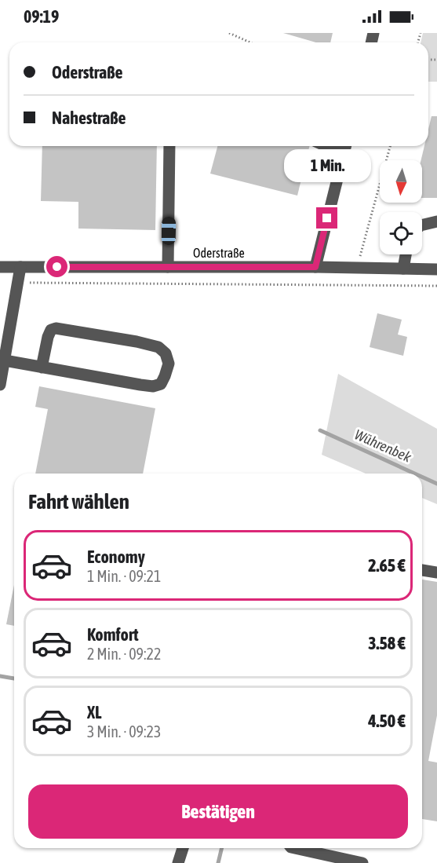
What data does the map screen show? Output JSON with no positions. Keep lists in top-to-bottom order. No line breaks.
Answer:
{"streets":{"street":["Oderstraße"]},"water":["Wührenbek"],"north":"bottom","page":{"status":"09:19","banner":["Oderstraße","Nahestraße"],"bubble":"1 Min.","heading":"Fahrt wählen","list":[{"name":"Economy","note":"1 Min. · 09:21","value":"2.65 €"},{"name":"Komfort","note":"2 Min. · 09:22","value":"3.58 €"},{"name":"XL","note":"3 Min. · 09:23","value":"4.50 €"}],"buttons":"Bestätigen"}}
